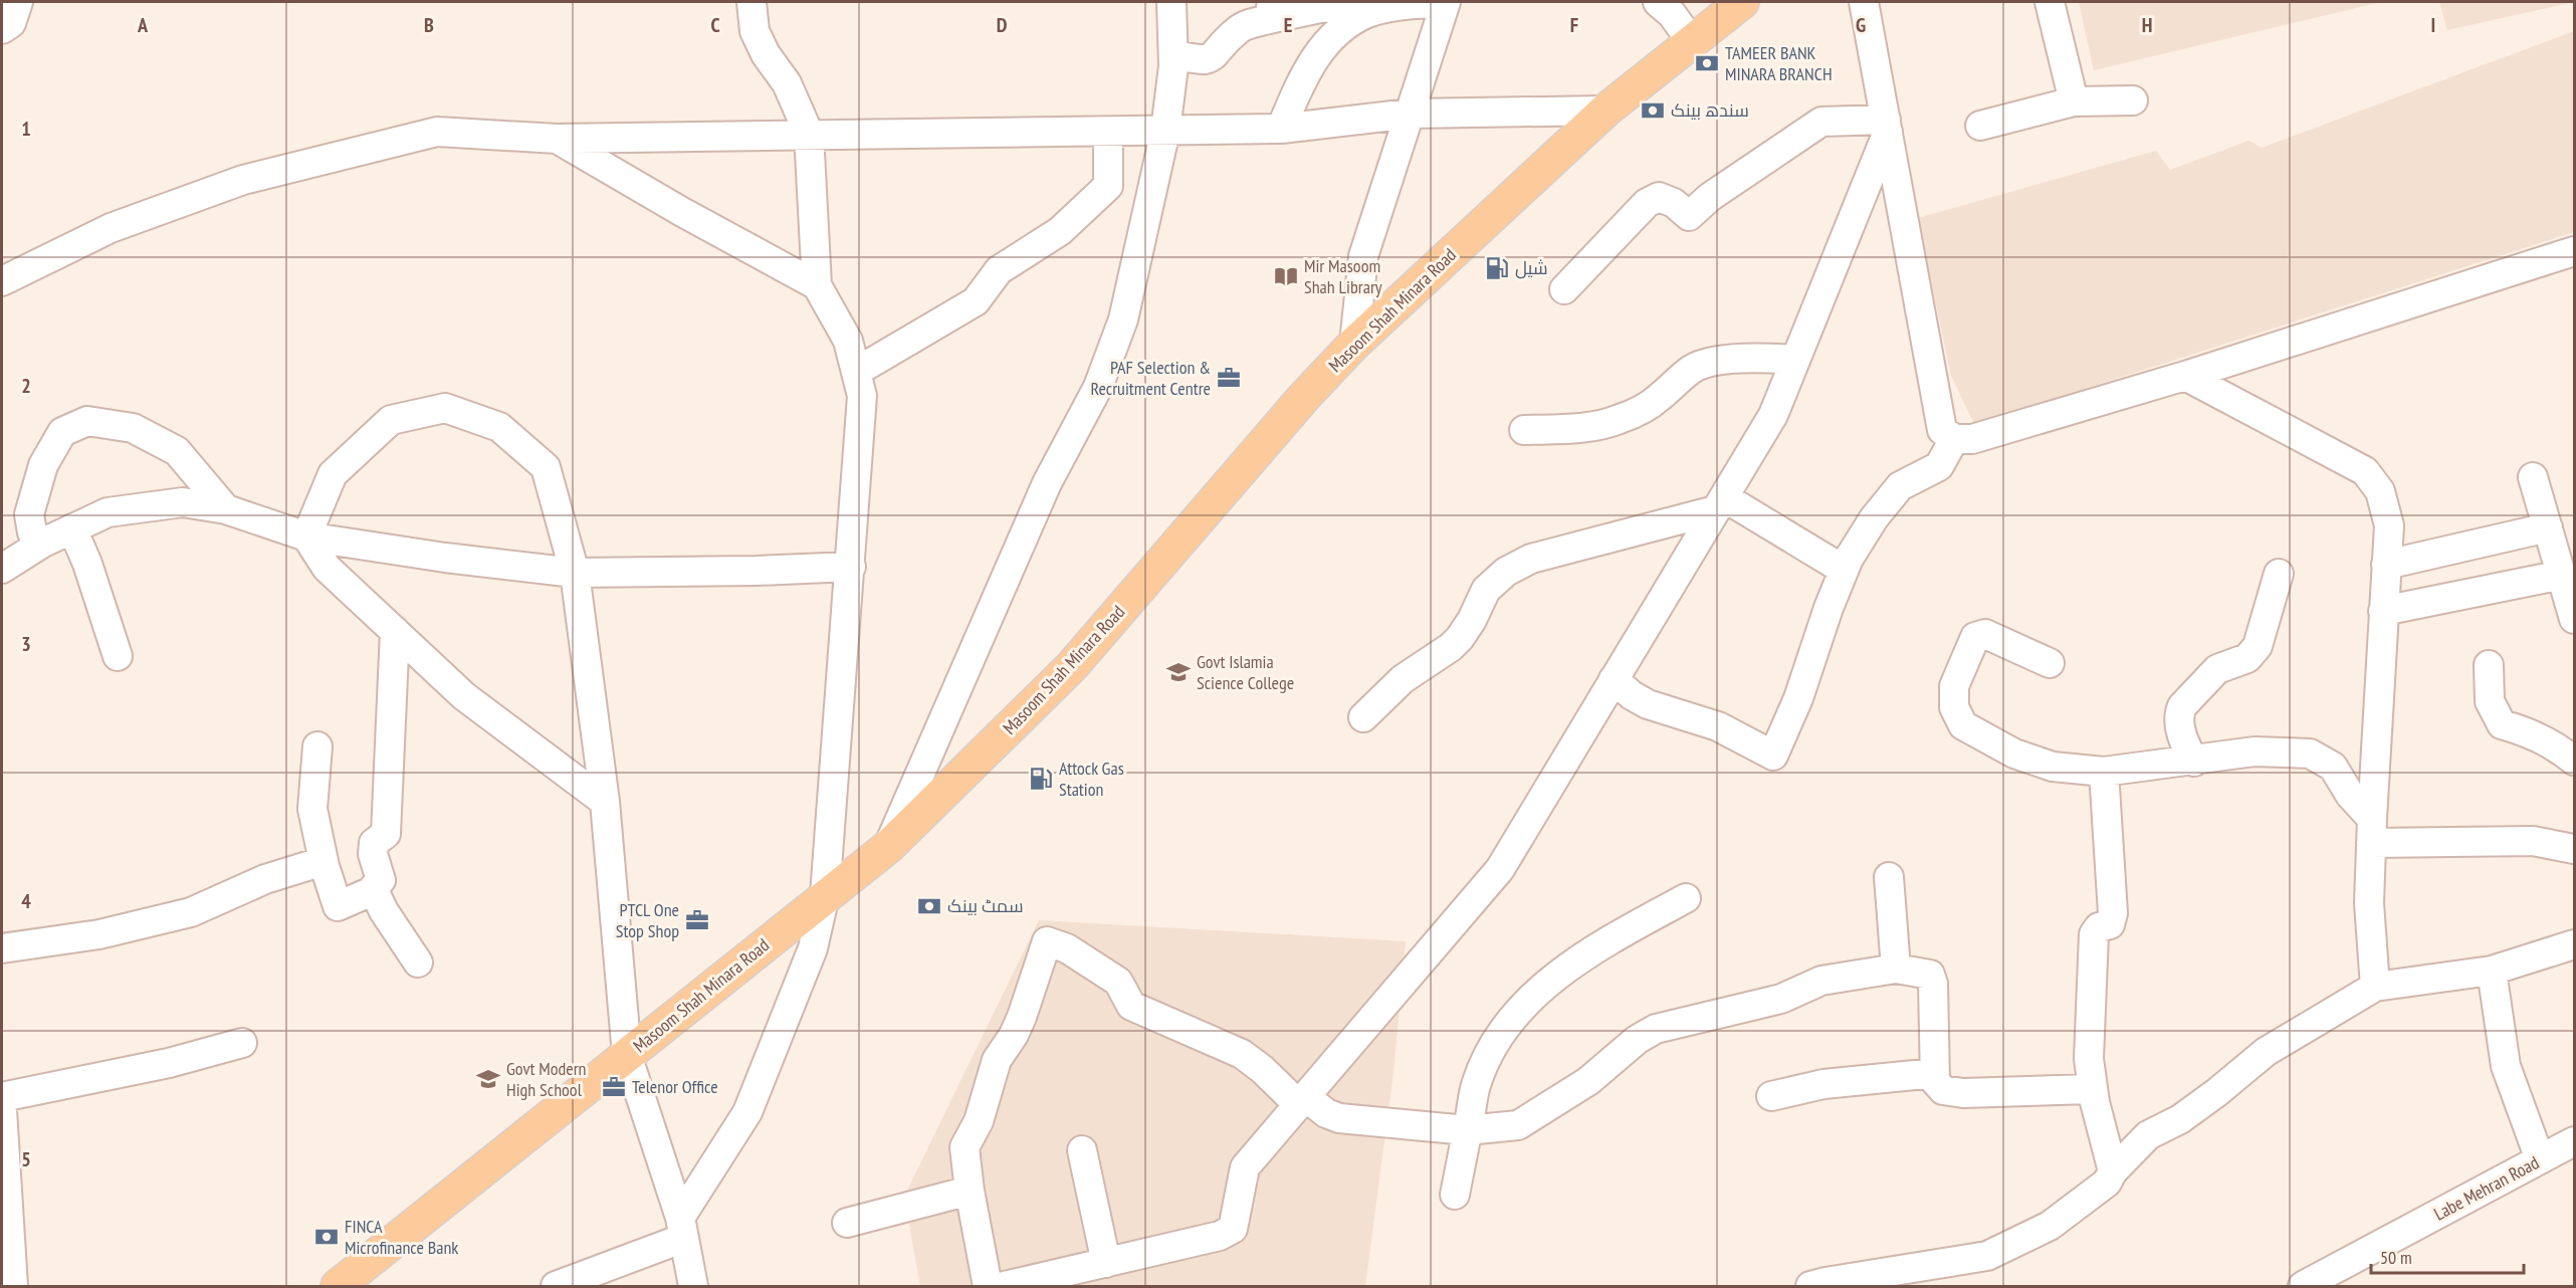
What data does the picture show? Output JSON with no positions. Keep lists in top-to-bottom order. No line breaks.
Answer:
{"streets":{"main road":["Masoom Shah Minara Road"],"street":["Labe Mehran Road"]},"places":{"bank":["TAMEER BANK MINARA BRANCH","سندھ بینک","سمٹ بینک","FINCA Microfinance Bank"],"fuel station":["شیل","Attock Gas Station"],"library":["Mir Masoom Shah Library"],"office":["PAF Selection & Recruitment Centre","PTCL One Stop Shop","Telenor Office"],"school or university":["Govt Islamia Science College","Govt Modern High School"]},"scale_bar":"50 m","grid":{"columns":["A","B","C","D","E","F","G","H","I"],"rows":["1","2","3","4","5"]}}
